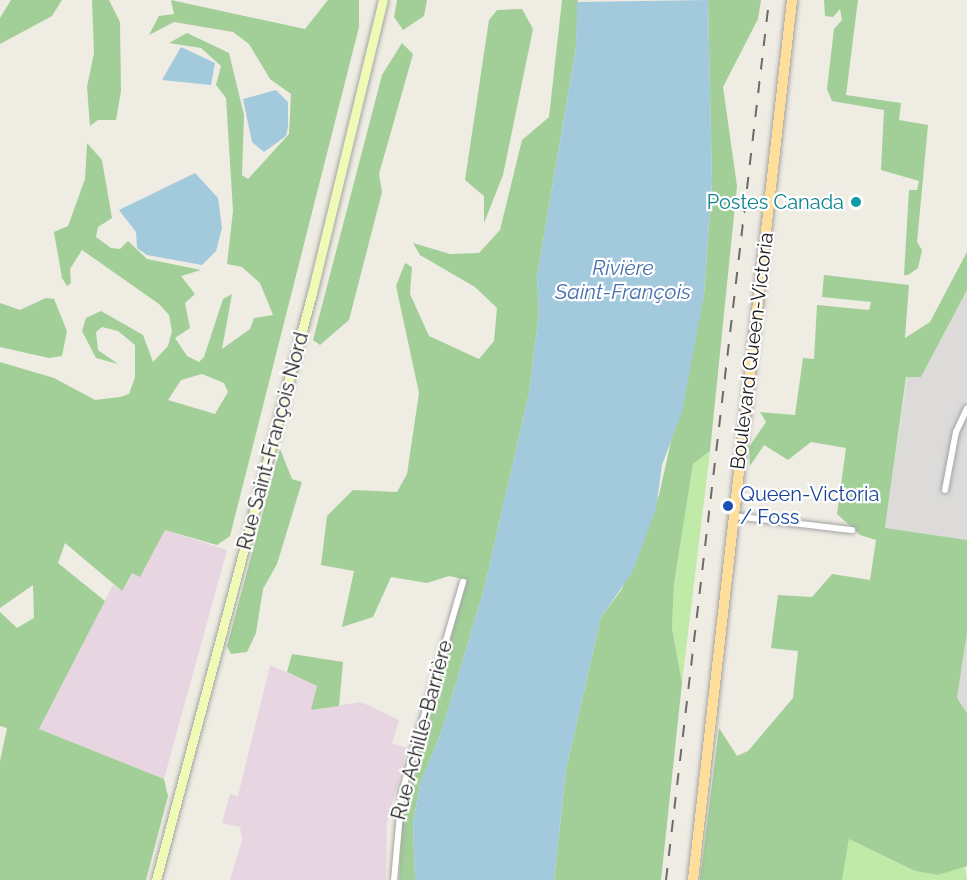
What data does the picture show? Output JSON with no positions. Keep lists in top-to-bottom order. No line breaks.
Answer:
{"streets":{"main road":["Boulevard Queen-Victoria"],"street":["Rue Saint-François Nord","Rue Achille-Barrière"]},"water":["Rivière Saint-François"],"places":["Postes Canada","Queen-Victoria / Foss"]}
